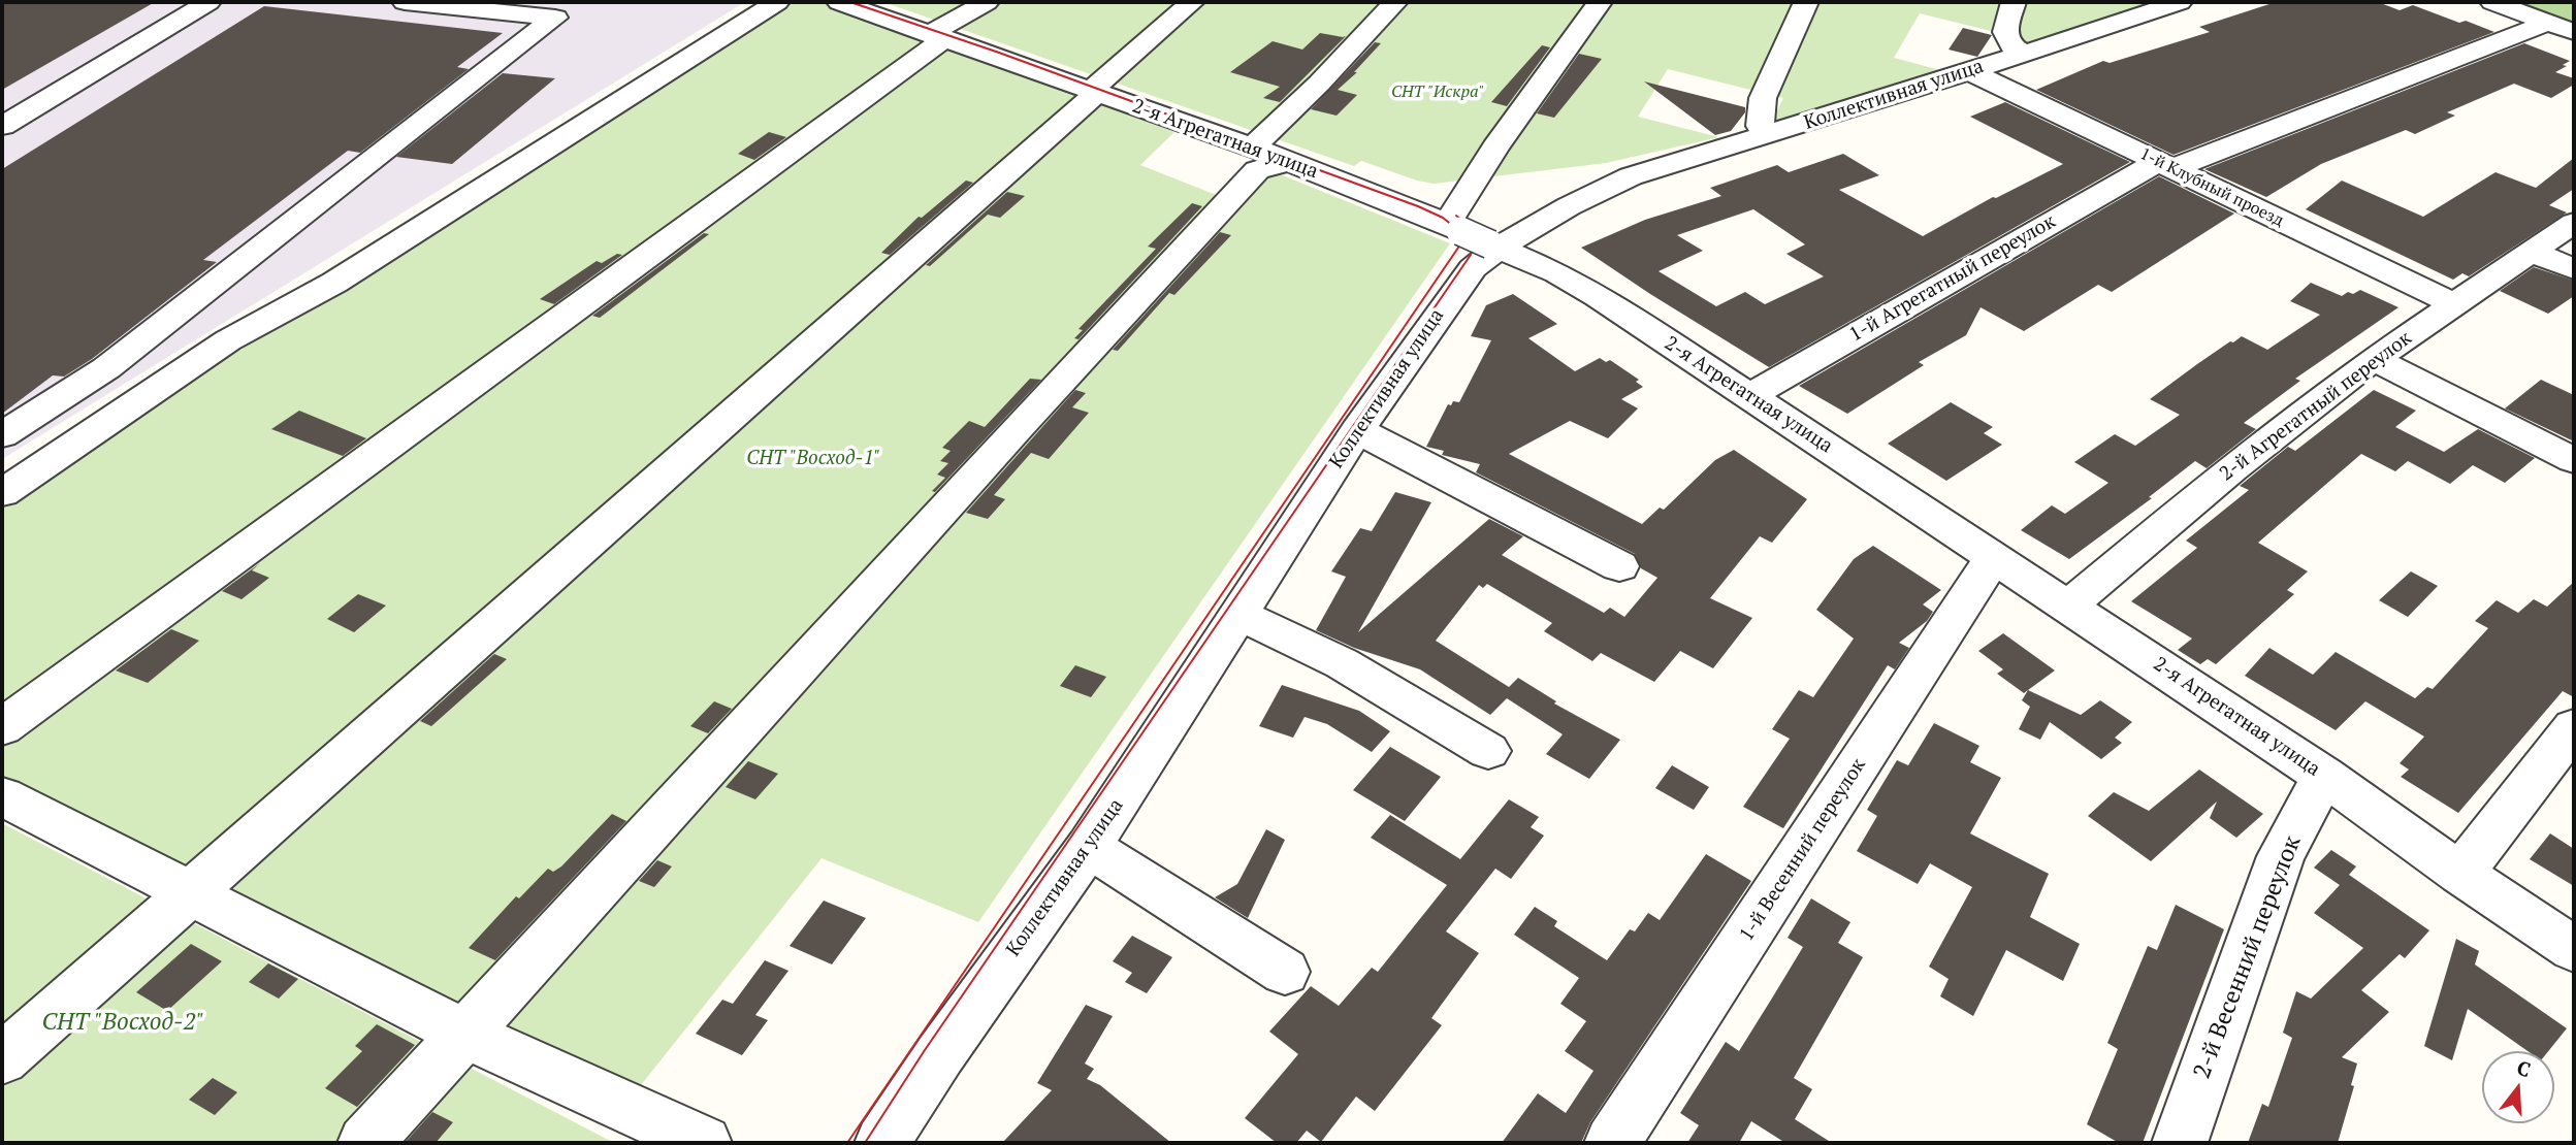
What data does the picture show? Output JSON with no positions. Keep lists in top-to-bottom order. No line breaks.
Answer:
{"streets":{"street":["Коллективная улица","2-я Агрегатная улица","1-й Клубный проезд","1-й Агрегатный переулок","2-й Агрегатный переулок","1-й Весенний переулок","2-й Весенний переулок"]},"crossings":[["Коллективная улица","2-я Агрегатная улица"],["Коллективная улица","1-й Клубный проезд"],["2-я Агрегатная улица","1-й Агрегатный переулок"],["2-я Агрегатная улица","2-й Агрегатный переулок"],["2-я Агрегатная улица","1-й Весенний переулок"],["2-я Агрегатная улица","2-й Весенний переулок"],["1-й Клубный проезд","1-й Агрегатный переулок"],["1-й Клубный проезд","2-й Агрегатный переулок"]],"parks":["СНТ \"Искра\"","СНТ \"Восход-1\"","СНТ \"Восход-2\""],"north":"top"}
